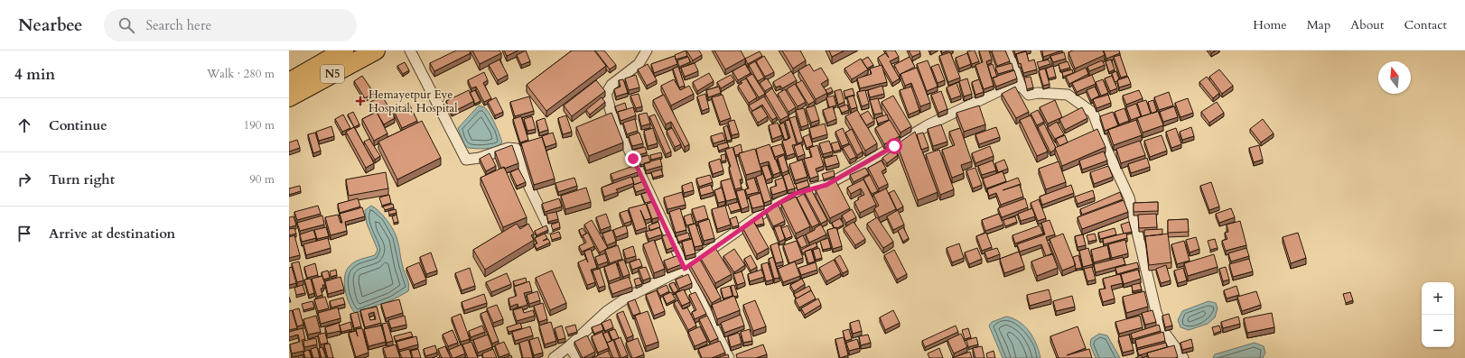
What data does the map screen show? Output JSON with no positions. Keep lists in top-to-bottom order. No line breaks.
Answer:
{"streets":{"highway":["N5"]},"places":{"health":["Hemayetpur Eye Hospital, Hospital"]},"north":"top","page":{"header":"Nearbee","search":"Search here","nav":["Home","Map","About","Contact"],"heading":["4 min","Walk · 280 m"],"list":[["Continue","190 m"],["Turn right","90 m"],"Arrive at destination"],"map_buttons":["+","−"]}}
